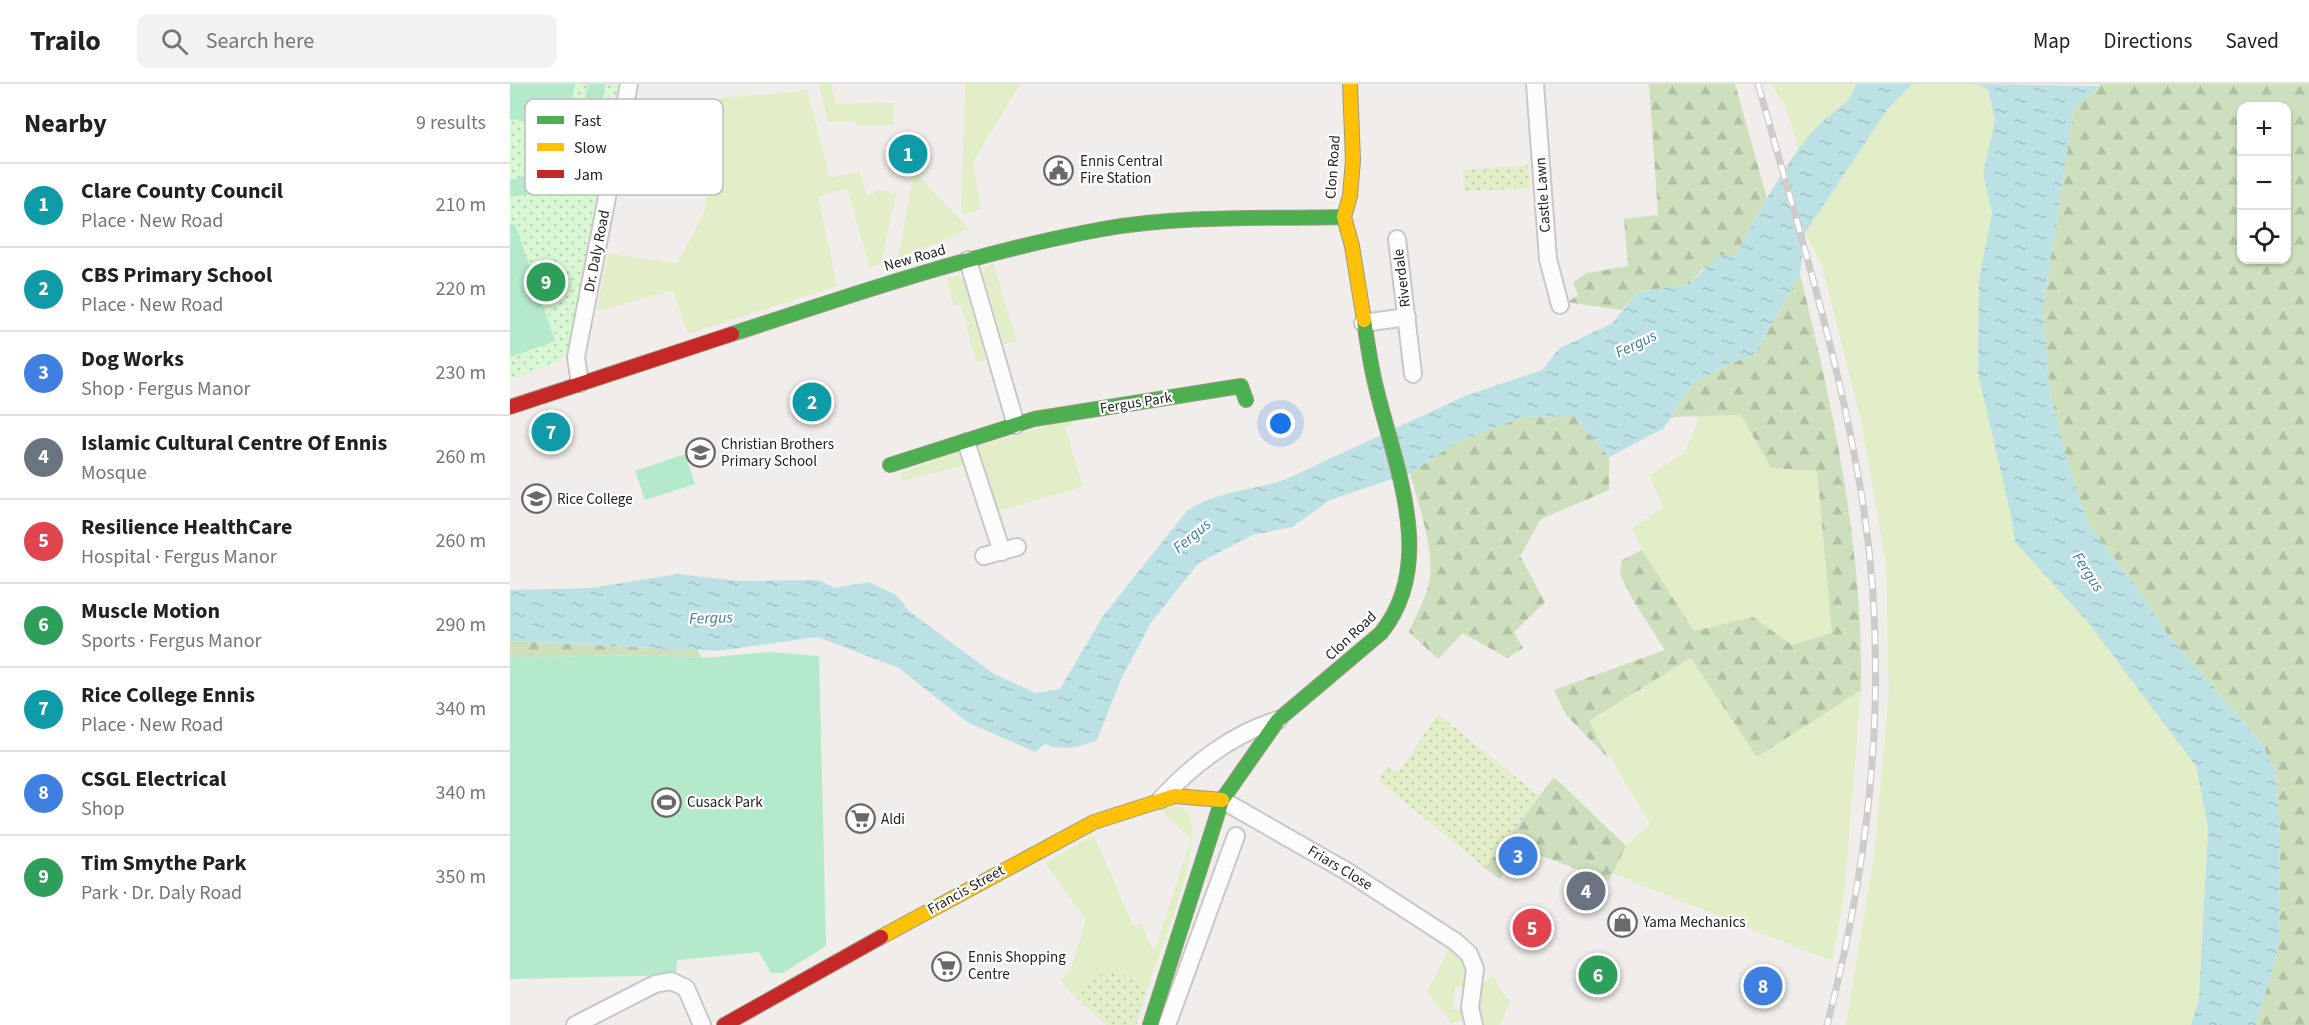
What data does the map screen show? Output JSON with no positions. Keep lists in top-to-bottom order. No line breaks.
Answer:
{"streets":{"street":["Clon Road","Castle Lawn","Dr. Daly Road","New Road","Riverdale","Fergus Park","Friars Close","Francis Street"]},"crossings":[["Clon Road","New Road"],["Clon Road","Riverdale"],["Clon Road","Friars Close"],["Clon Road","Francis Street"],["Dr. Daly Road","New Road"],["Friars Close","Francis Street"]],"water":["Fergus"],"places":{"public building":["Ennis Central Fire Station"],"school or university":["Christian Brothers Primary School","Rice College"],"sports":["Cusack Park"],"supermarket":["Aldi","Ennis Shopping Centre"],"shop":["Yama Mechanics"]},"legend":["Fast","Slow","Jam"],"page":{"header":"Trailo","search":"Search here","nav":["Map","Directions","Saved"],"heading":["Nearby","9 results"],"map_buttons":["+","−"],"pins":["1","9","2","7","3","4","5","6","8"],"list":[{"mark":"1","name":"Clare County Council","note":"Place · New Road","value":"210 m"},{"mark":"2","name":"CBS Primary School","note":"Place · New Road","value":"220 m"},{"mark":"3","name":"Dog Works","note":"Shop · Fergus Manor","value":"230 m"},{"mark":"4","name":"Islamic Cultural Centre Of Ennis","note":"Mosque","value":"260 m"},{"mark":"5","name":"Resilience HealthCare","note":"Hospital · Fergus Manor","value":"260 m"},{"mark":"6","name":"Muscle Motion","note":"Sports · Fergus Manor","value":"290 m"},{"mark":"7","name":"Rice College Ennis","note":"Place · New Road","value":"340 m"},{"mark":"8","name":"CSGL Electrical","note":"Shop","value":"340 m"},{"mark":"9","name":"Tim Smythe Park","note":"Park · Dr. Daly Road","value":"350 m"}]}}
